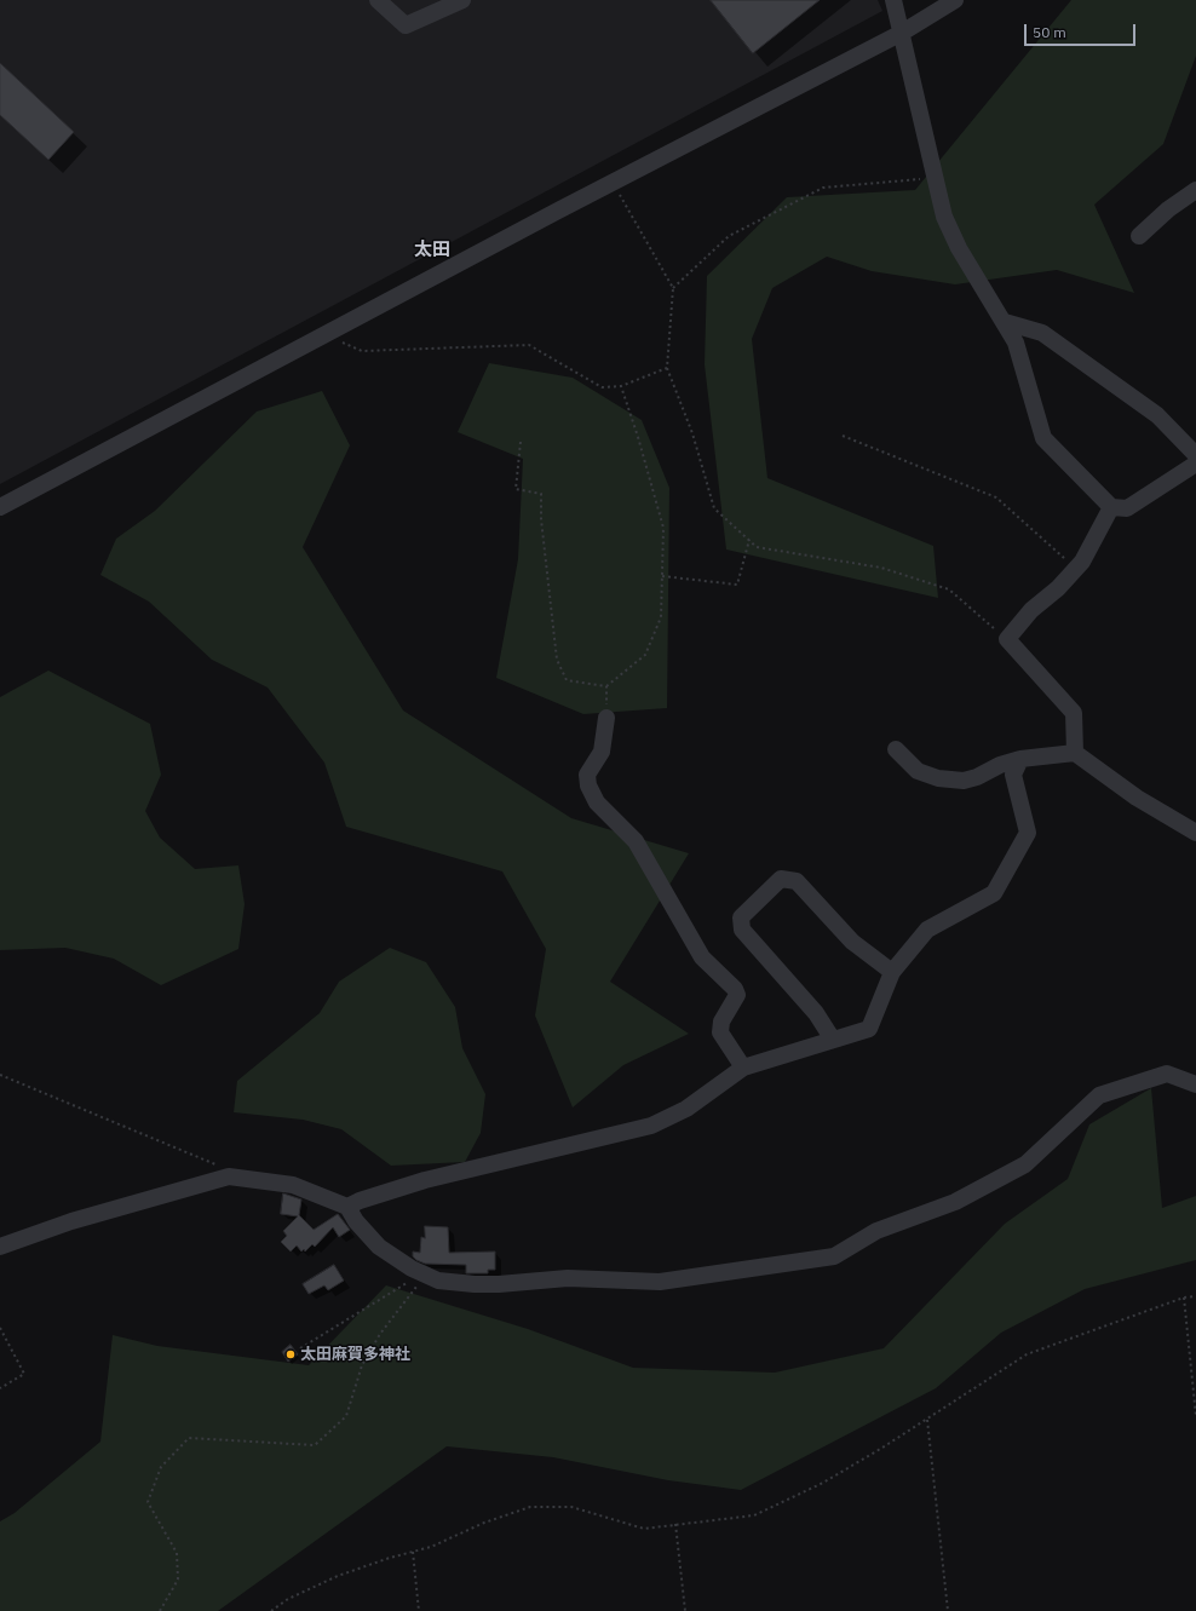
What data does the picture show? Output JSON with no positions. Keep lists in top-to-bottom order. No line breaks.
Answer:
{"districts":["太田"],"places":["太田麻賀多神社"],"scale_bar":"50 m"}
